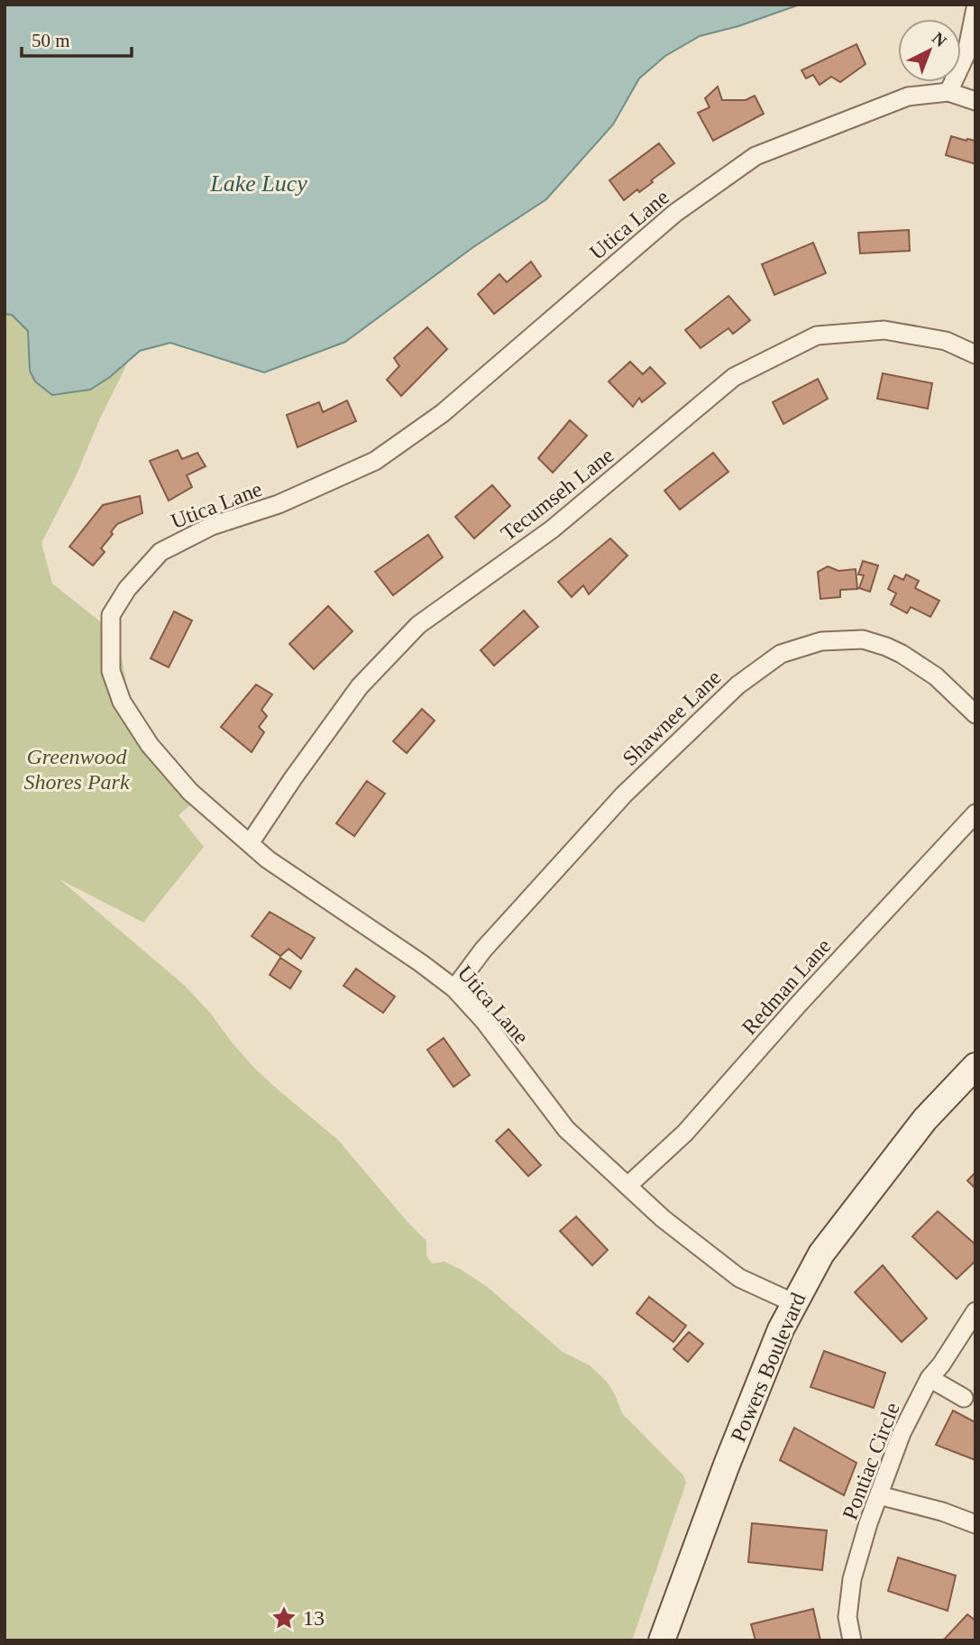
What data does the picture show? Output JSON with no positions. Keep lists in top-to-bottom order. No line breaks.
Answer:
{"streets":{"main road":["Powers Boulevard"],"street":["Utica Lane","Tecumseh Lane","Shawnee Lane","Redman Lane","Pontiac Circle"]},"crossings":[["Utica Lane","Tecumseh Lane"],["Utica Lane","Shawnee Lane"],["Utica Lane","Redman Lane"],["Utica Lane","Powers Boulevard"]],"water":["Lake Lucy"],"parks":["Greenwood Shores Park"],"places":{"place":["13"]},"scale_bar":"50 m","north":"top right"}
